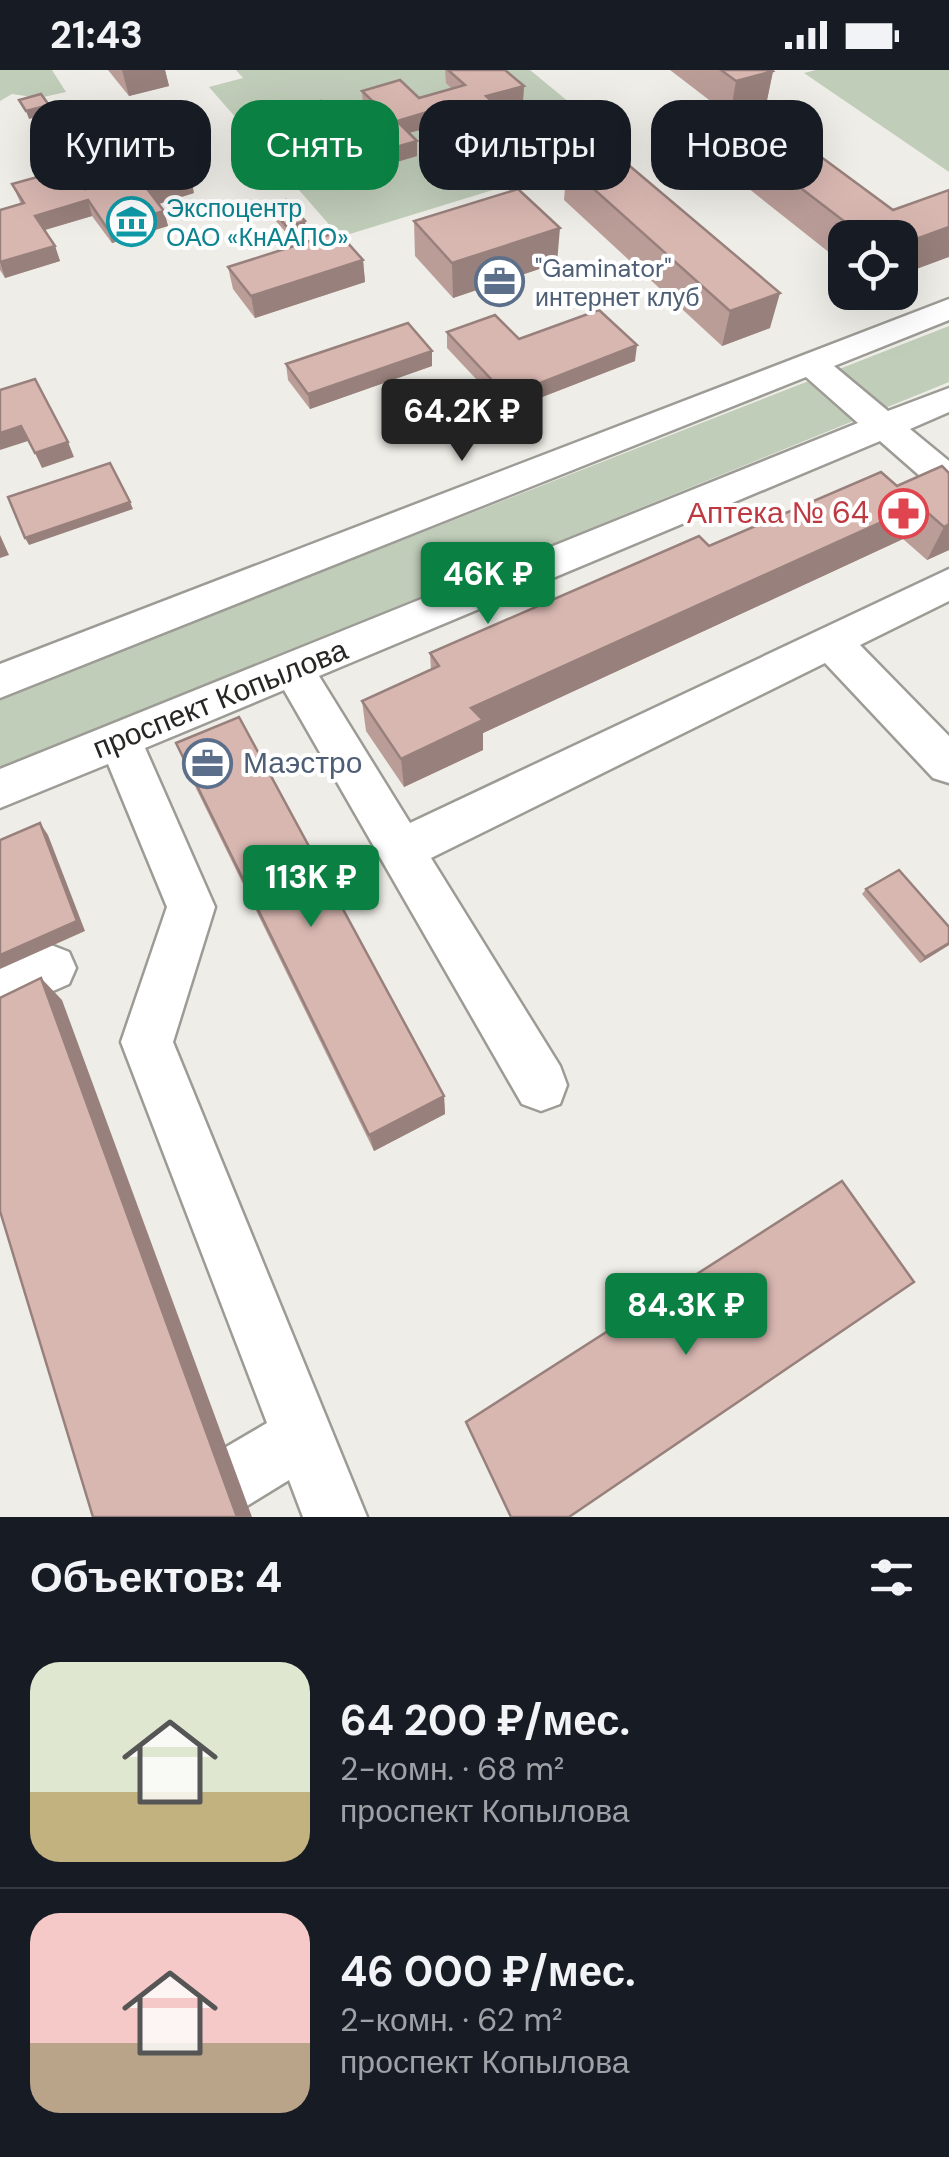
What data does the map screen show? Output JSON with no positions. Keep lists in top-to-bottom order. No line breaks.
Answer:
{"streets":{"street":["проспект Копылова"]},"places":{"museum":["Экспоцентр ОАО «КнААПО»"],"office":["\"Gaminator\" интернет клуб","Маэстро"],"pharmacy":["Аптека № 64"]},"page":{"status":"21:43","chip":["Купить","Снять","Фильтры","Новое"],"price":["64.2K ₽","46K ₽","113K ₽","84.3K ₽"],"heading":"Объектов: 4","list":[{"name":"64 200 ₽/мес.","note":"2-комн. · 68 m² · проспект Копылова"},{"name":"46 000 ₽/мес.","note":"2-комн. · 62 m² · проспект Копылова"}]}}
